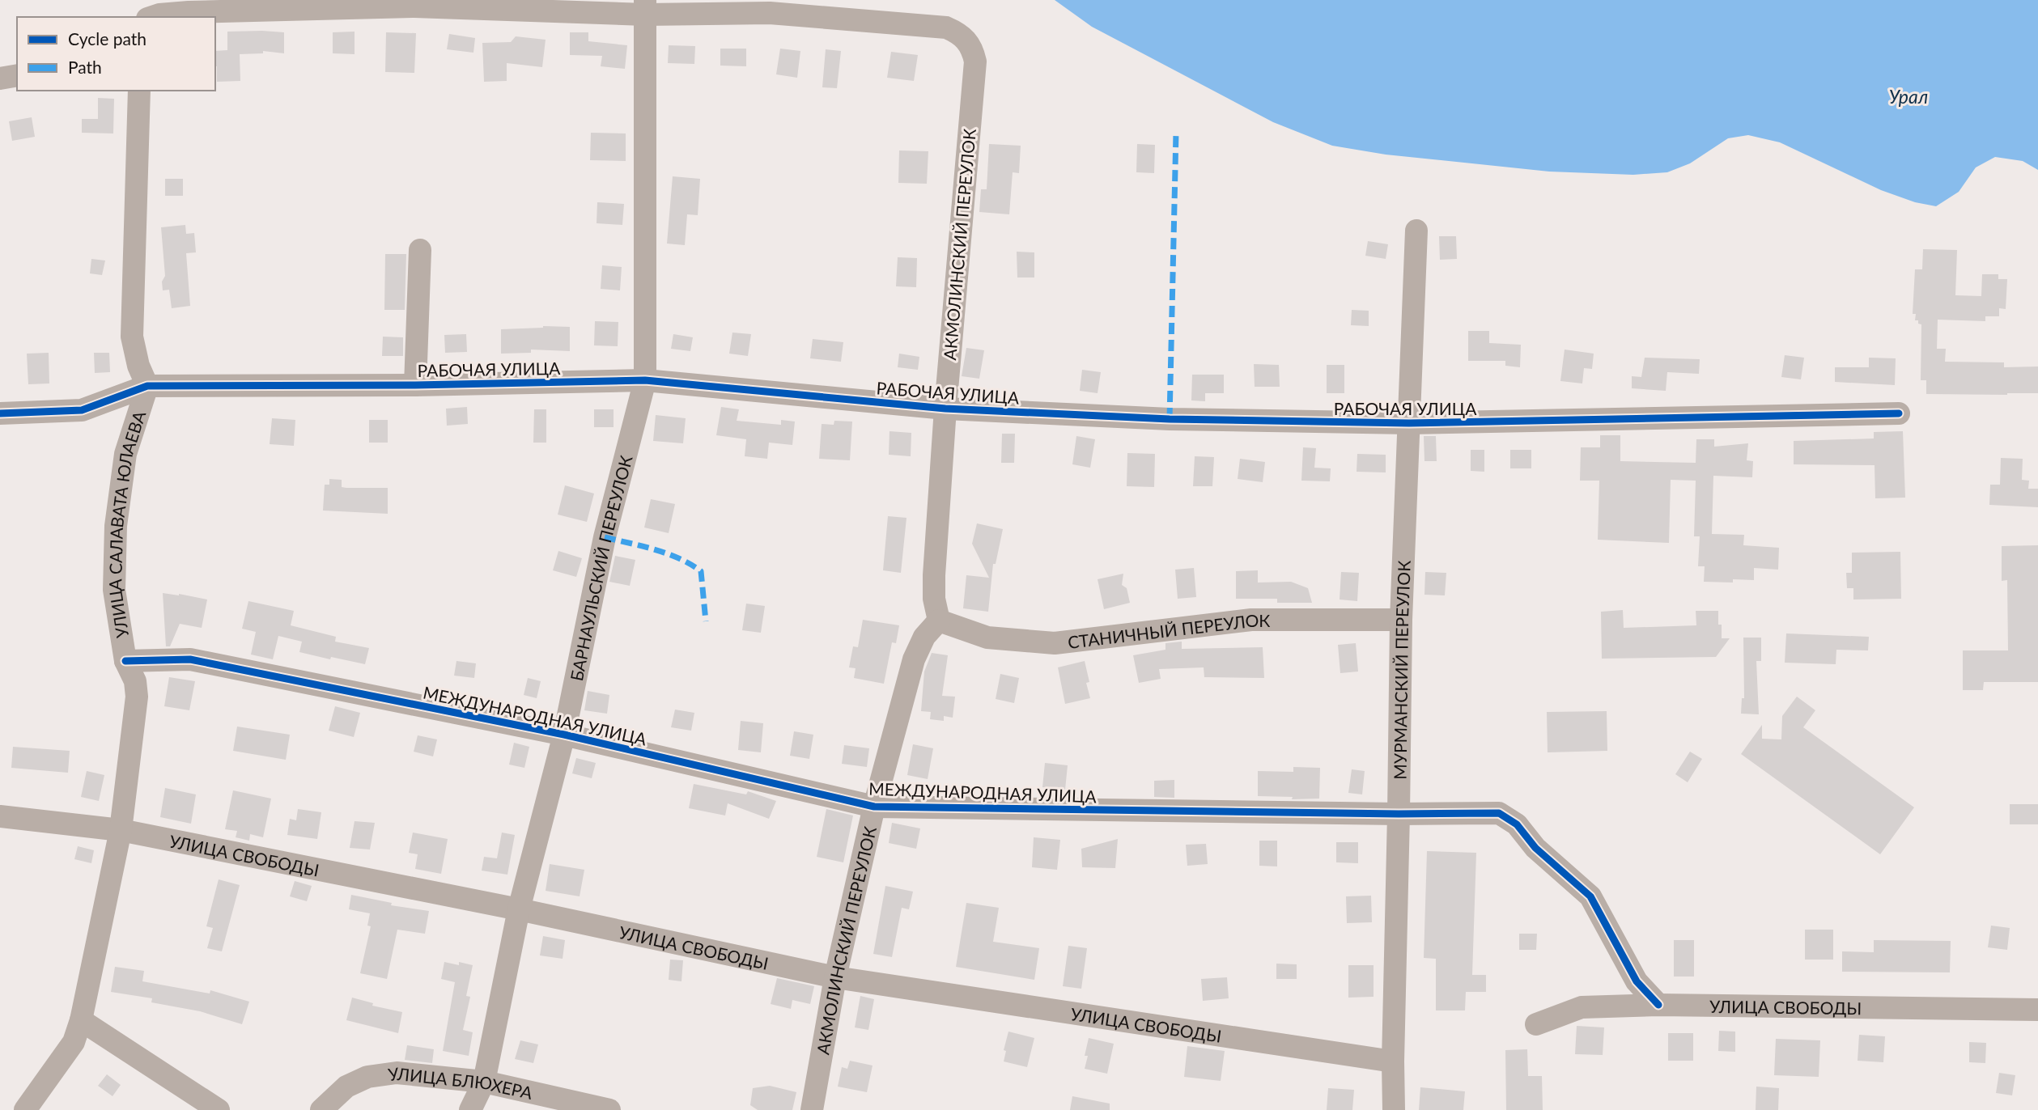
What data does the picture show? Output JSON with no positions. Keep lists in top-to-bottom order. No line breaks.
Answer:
{"streets":{"street":["АКМОЛИНСКИЙ ПЕРЕУЛОК","РАБОЧАЯ УЛИЦА","УЛИЦА САЛАВАТА ЮЛАЕВА","БАРНАУЛЬСКИЙ ПЕРЕУЛОК","СТАНИЧНЫЙ ПЕРЕУЛОК","МУРМАНСКИЙ ПЕРЕУЛОК","МЕЖДУНАРОДНАЯ УЛИЦА","УЛИЦА СВОБОДЫ","УЛИЦА БЛЮХЕРА"]},"crossings":[["АКМОЛИНСКИЙ ПЕРЕУЛОК","РАБОЧАЯ УЛИЦА"],["АКМОЛИНСКИЙ ПЕРЕУЛОК","БАРНАУЛЬСКИЙ ПЕРЕУЛОК"],["АКМОЛИНСКИЙ ПЕРЕУЛОК","СТАНИЧНЫЙ ПЕРЕУЛОК"],["АКМОЛИНСКИЙ ПЕРЕУЛОК","МЕЖДУНАРОДНАЯ УЛИЦА"],["АКМОЛИНСКИЙ ПЕРЕУЛОК","УЛИЦА СВОБОДЫ"],["РАБОЧАЯ УЛИЦА","УЛИЦА САЛАВАТА ЮЛАЕВА"],["РАБОЧАЯ УЛИЦА","БАРНАУЛЬСКИЙ ПЕРЕУЛОК"],["РАБОЧАЯ УЛИЦА","МУРМАНСКИЙ ПЕРЕУЛОК"],["УЛИЦА САЛАВАТА ЮЛАЕВА","МЕЖДУНАРОДНАЯ УЛИЦА"],["УЛИЦА САЛАВАТА ЮЛАЕВА","УЛИЦА СВОБОДЫ"],["БАРНАУЛЬСКИЙ ПЕРЕУЛОК","МЕЖДУНАРОДНАЯ УЛИЦА"],["БАРНАУЛЬСКИЙ ПЕРЕУЛОК","УЛИЦА СВОБОДЫ"],["БАРНАУЛЬСКИЙ ПЕРЕУЛОК","УЛИЦА БЛЮХЕРА"],["СТАНИЧНЫЙ ПЕРЕУЛОК","МУРМАНСКИЙ ПЕРЕУЛОК"],["МУРМАНСКИЙ ПЕРЕУЛОК","МЕЖДУНАРОДНАЯ УЛИЦА"],["МУРМАНСКИЙ ПЕРЕУЛОК","УЛИЦА СВОБОДЫ"],["МЕЖДУНАРОДНАЯ УЛИЦА","УЛИЦА СВОБОДЫ"]],"water":["Урал"],"legend":["Cycle path","Path"]}
